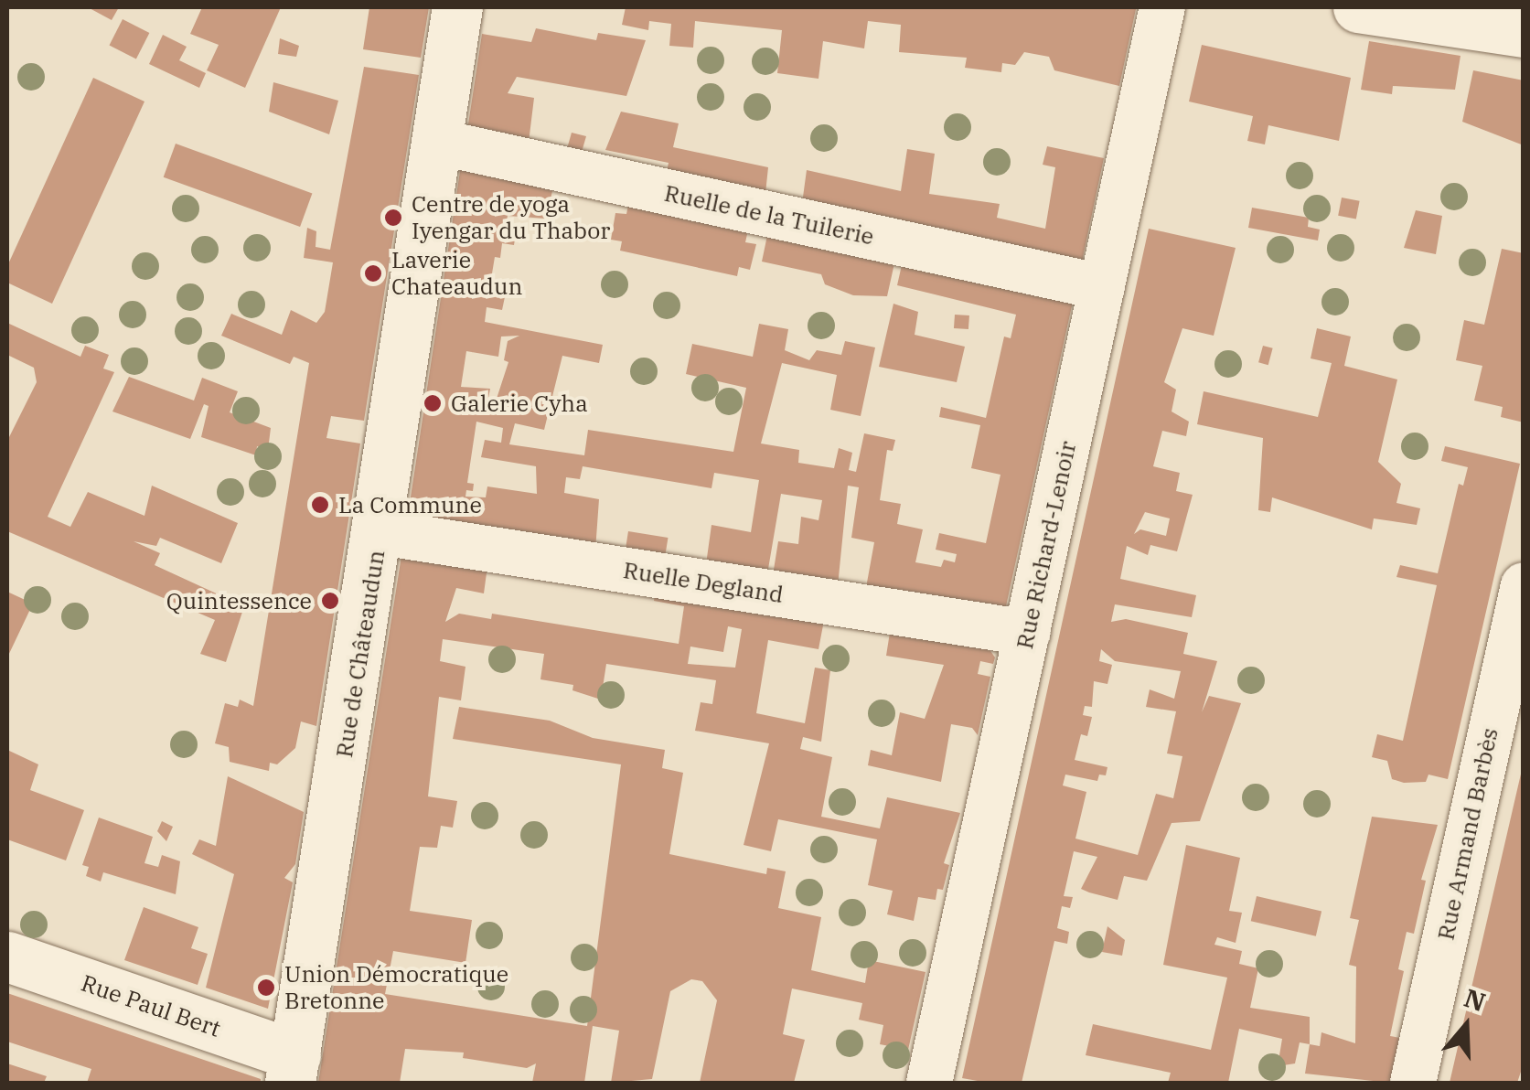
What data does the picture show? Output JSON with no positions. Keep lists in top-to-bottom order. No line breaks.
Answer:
{"streets":{"main road":["Rue de Châteaudun","Rue Paul Bert"],"street":["Ruelle de la Tuilerie","Rue Richard-Lenoir","Ruelle Degland","Rue Armand Barbès"]},"crossings":[["Ruelle de la Tuilerie","Rue Richard-Lenoir"],["Ruelle de la Tuilerie","Rue de Châteaudun"],["Rue Richard-Lenoir","Ruelle Degland"],["Ruelle Degland","Rue de Châteaudun"],["Rue de Châteaudun","Rue Paul Bert"]],"places":["Centre de yoga Iyengar du Thabor","Laverie Chateaudun","Galerie Cyha","La Commune","Quintessence","Union Démocratique Bretonne"],"north":"top"}
